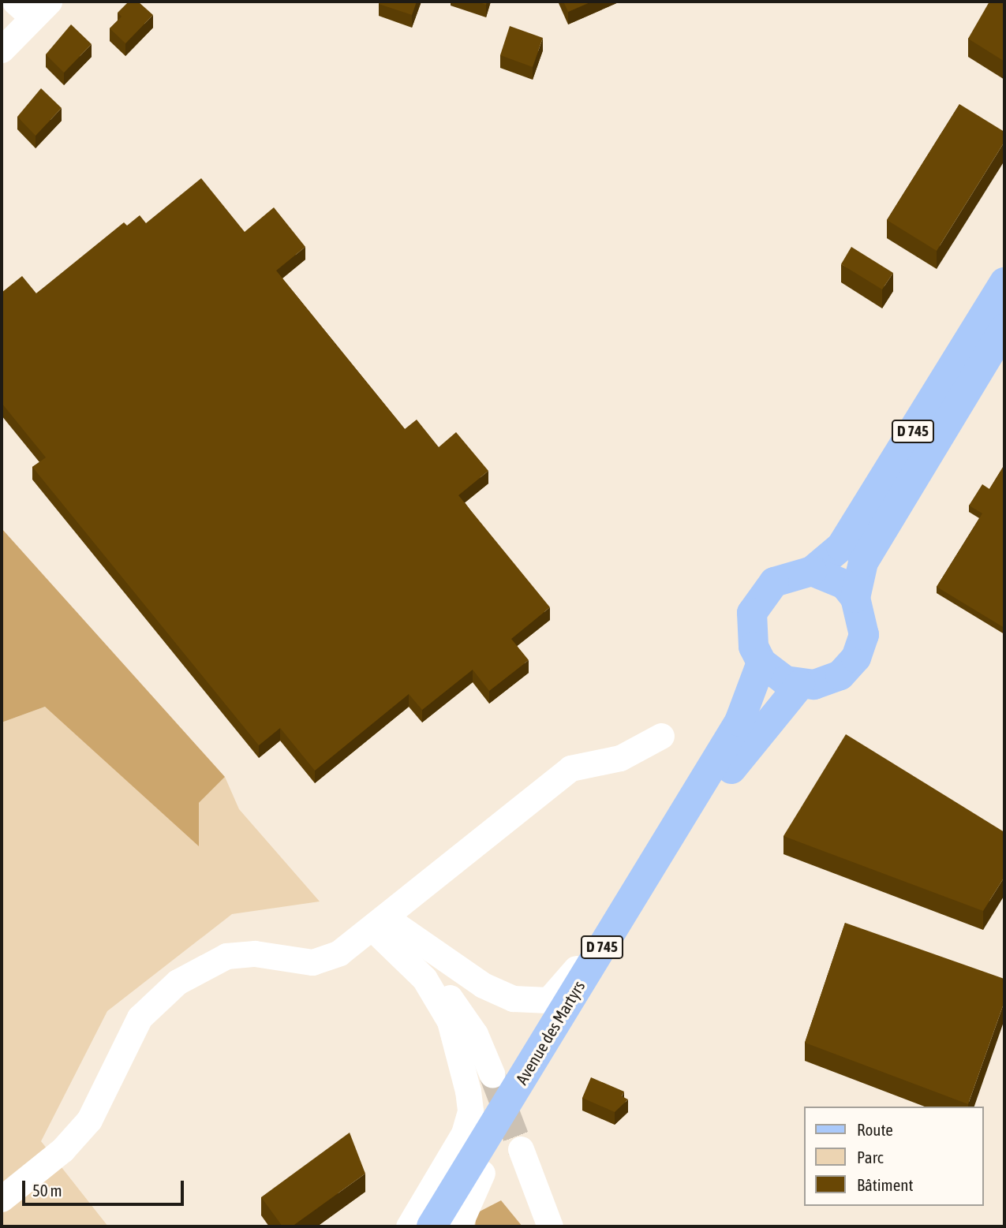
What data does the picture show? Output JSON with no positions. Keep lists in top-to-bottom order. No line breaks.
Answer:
{"streets":{"main road":["D 745","Avenue des Martyrs"]},"crossings":[["D 745","Avenue des Martyrs"]],"legend":["Route","Parc","Bâtiment"],"scale_bar":"50 m"}
